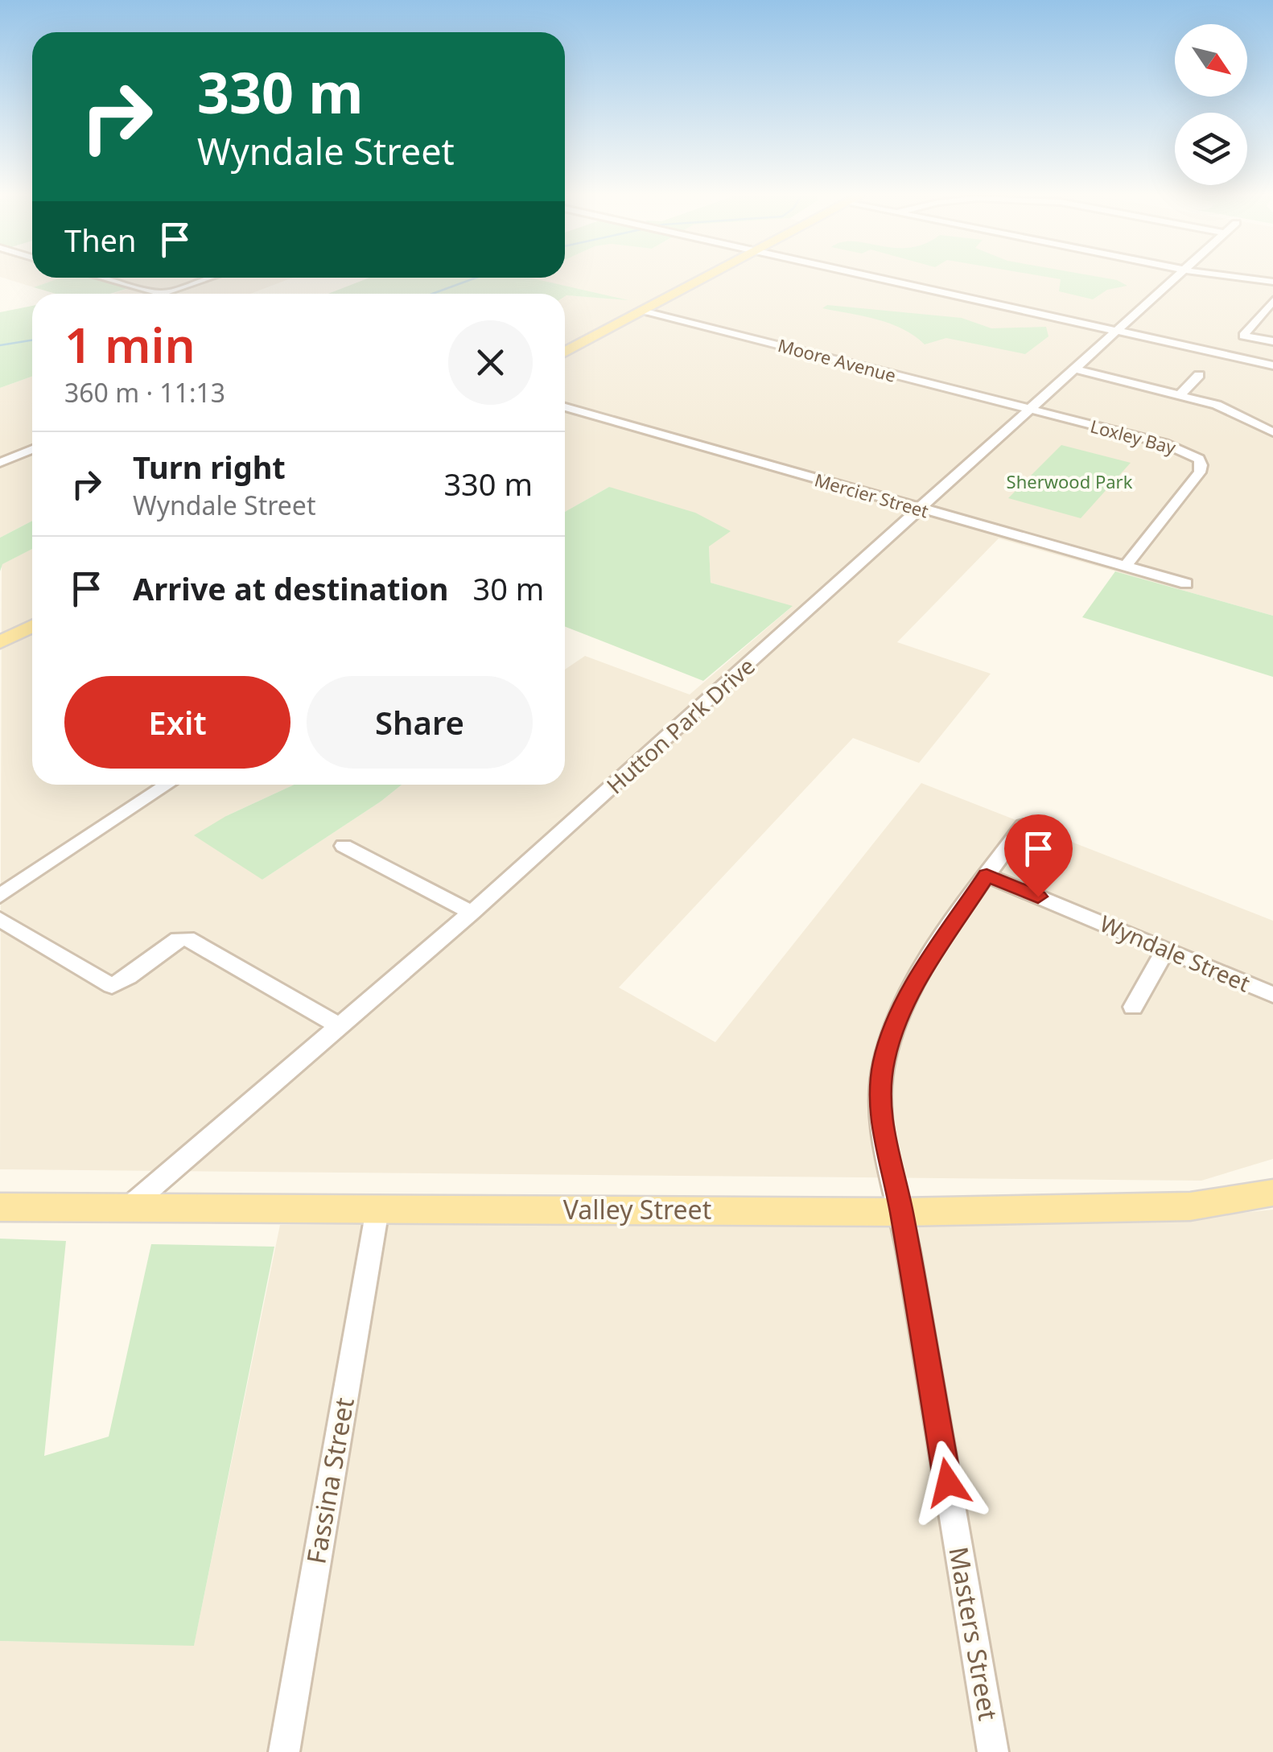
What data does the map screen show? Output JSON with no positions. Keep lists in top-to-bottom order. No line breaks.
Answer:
{"streets":{"main road":["Valley Street"],"street":["Moore Avenue","Loxley Bay","Mercier Street","Hutton Park Drive","Wyndale Street","Fassina Street","Masters Street"]},"crossings":[["Moore Avenue","Loxley Bay"],["Moore Avenue","Hutton Park Drive"],["Loxley Bay","Mercier Street"],["Loxley Bay","Hutton Park Drive"],["Mercier Street","Hutton Park Drive"],["Hutton Park Drive","Valley Street"],["Wyndale Street","Masters Street"],["Valley Street","Fassina Street"],["Valley Street","Masters Street"]],"parks":["Sherwood Park"],"north":"bottom right","page":{"turn":["330 m","Wyndale Street"],"then":"Then","heading":["1 min","360 m · 11:13"],"list":[{"name":"Turn right","note":"Wyndale Street","value":"330 m"},{"name":"Arrive at destination","value":"30 m"}],"buttons":["Exit","Share"]}}
